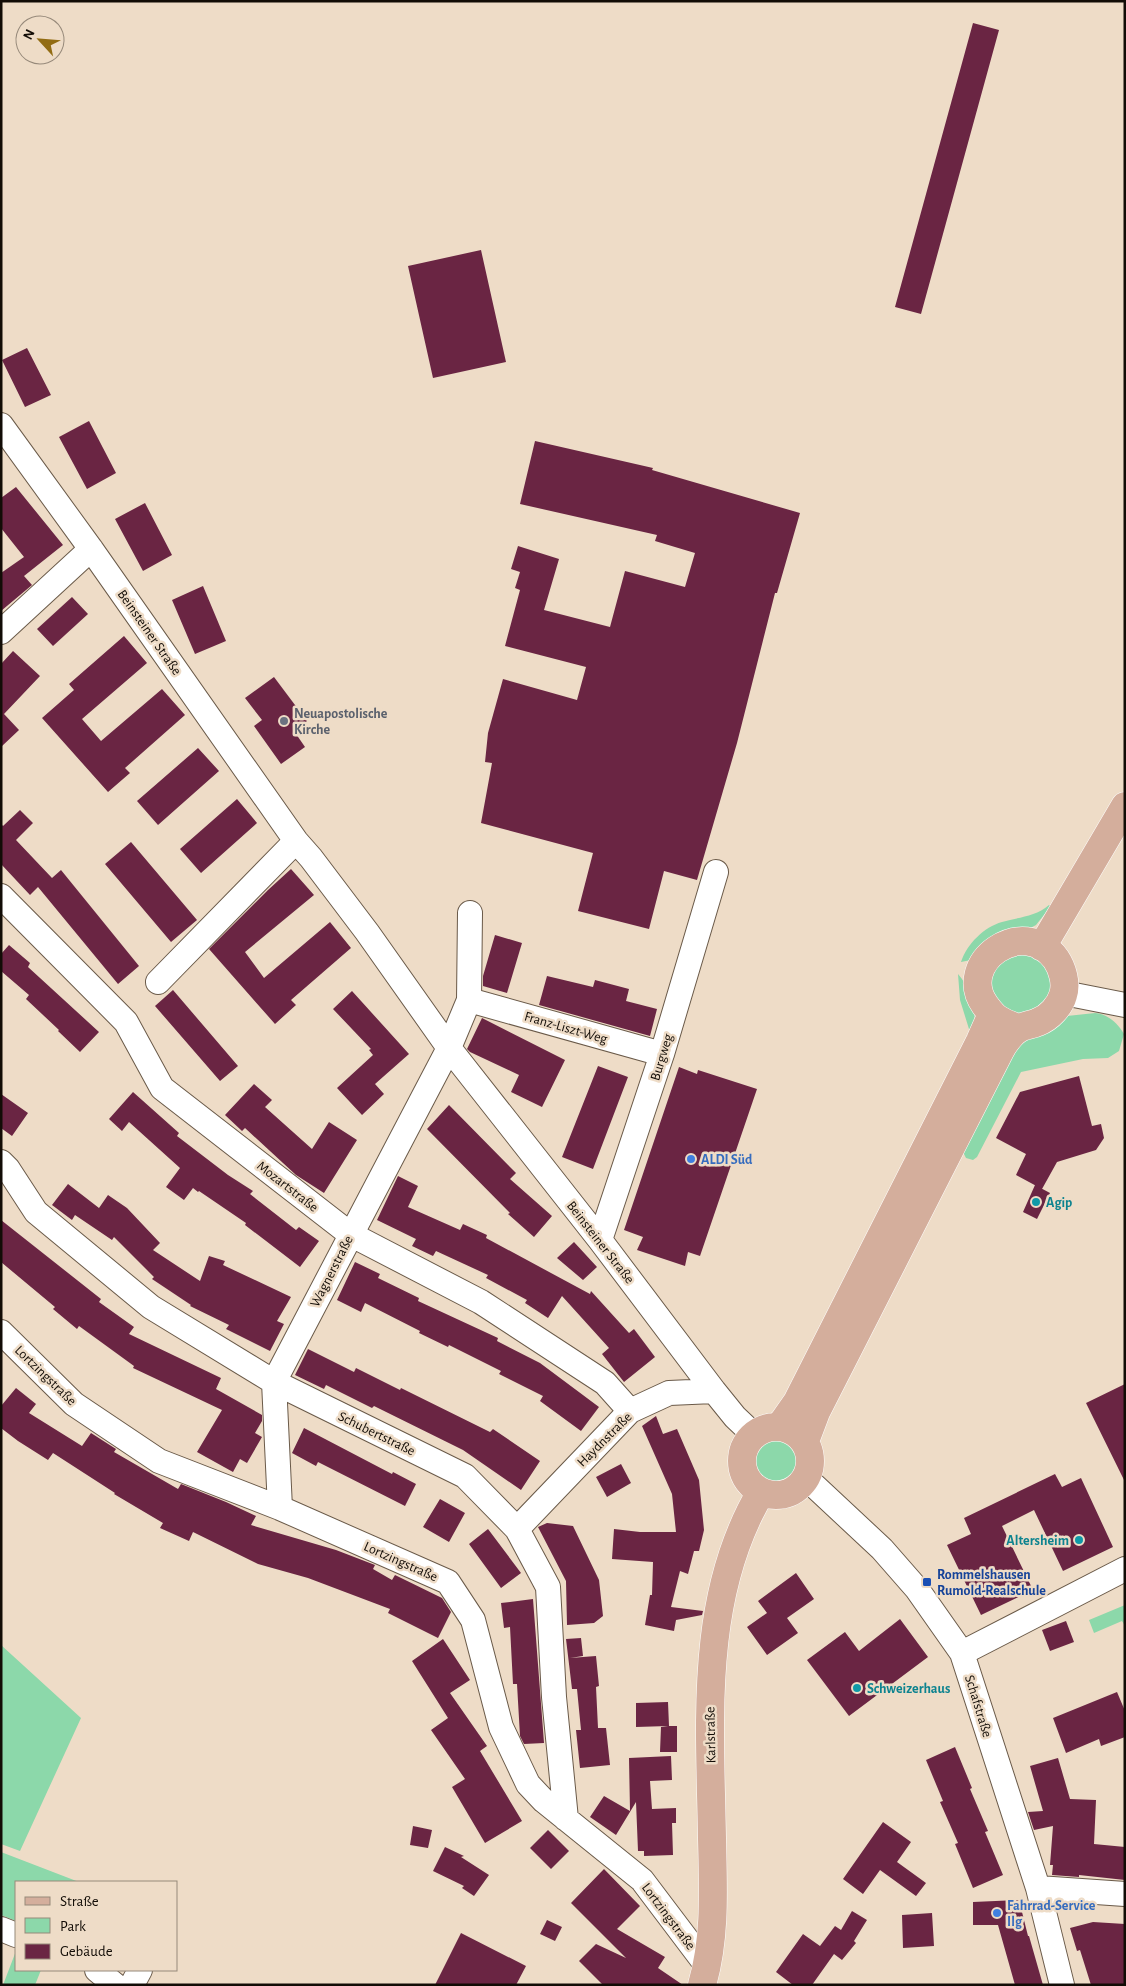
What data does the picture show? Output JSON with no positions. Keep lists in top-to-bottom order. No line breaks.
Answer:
{"streets":{"main road":["Karlstraße"],"street":["Beinsteiner Straße","Franz-Liszt-Weg","Burgweg","Mozartstraße","Wagnerstraße","Lortzingstraße","Schubertstraße","Haydnstraße","Schafstraße"]},"crossings":[["Beinsteiner Straße","Burgweg"],["Beinsteiner Straße","Wagnerstraße"],["Beinsteiner Straße","Haydnstraße"],["Beinsteiner Straße","Schafstraße"],["Beinsteiner Straße","Karlstraße"],["Franz-Liszt-Weg","Burgweg"],["Mozartstraße","Wagnerstraße"],["Mozartstraße","Haydnstraße"],["Wagnerstraße","Lortzingstraße"],["Wagnerstraße","Schubertstraße"],["Lortzingstraße","Schubertstraße"],["Lortzingstraße","Karlstraße"],["Schubertstraße","Haydnstraße"],["Schafstraße","Karlstraße"]],"places":{"other":["Neuapostolische Kirche","ALDI Süd","Agip","Altersheim","Schweizerhaus","Fahrrad-Service Ilg"],"transit":["Rommelshausen Rumold-Realschule"]},"legend":["Straße","Park","Gebäude"],"north":"top left"}
